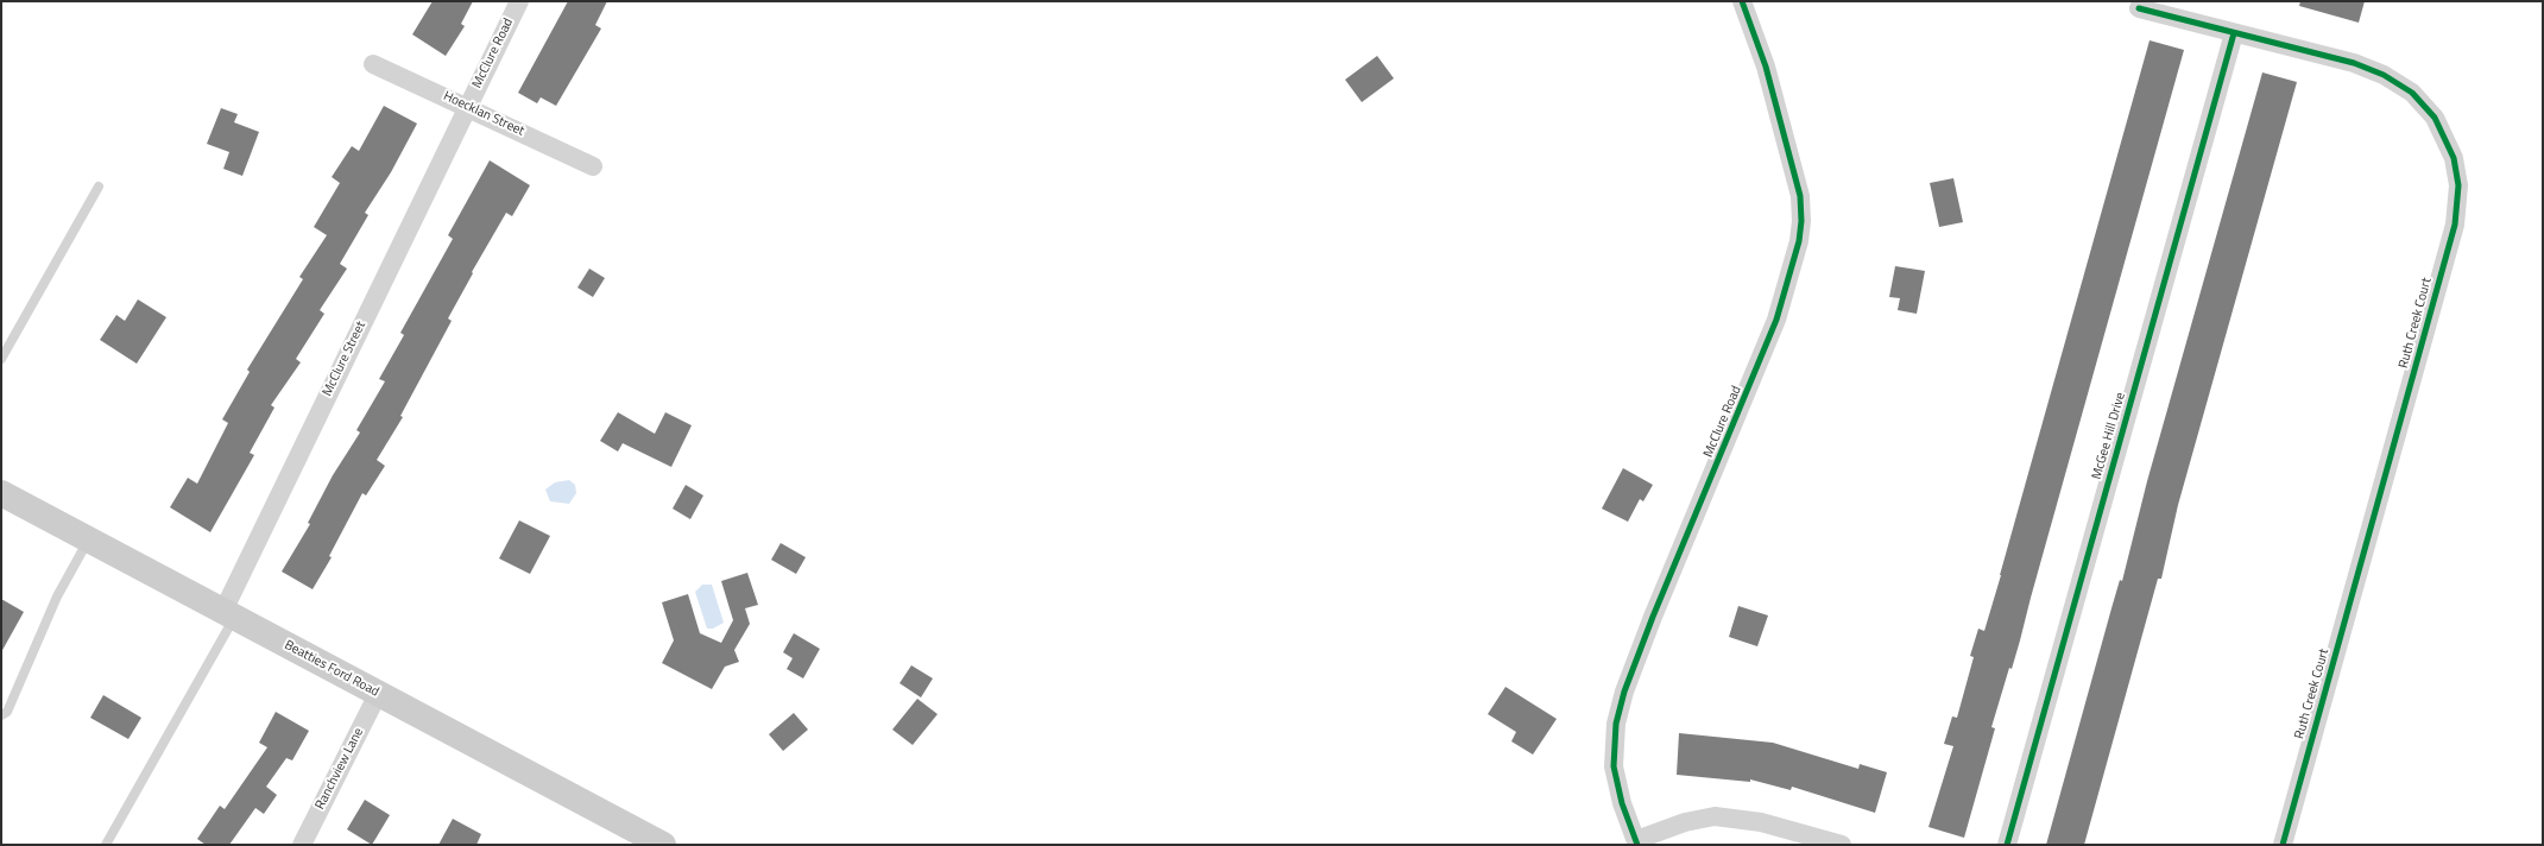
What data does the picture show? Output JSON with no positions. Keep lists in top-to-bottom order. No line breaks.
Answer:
{"streets":{"main road":["Beatties Ford Road"],"street":["McClure Road","Hoecklan Street","Ruth Creek Court","McClure Street","McGee Hill Drive","Ranchview Lane"]},"crossings":[["McClure Road","Hoecklan Street"],["McClure Road","McClure Street"],["Hoecklan Street","McClure Street"],["Ruth Creek Court","McGee Hill Drive"],["McClure Street","Beatties Ford Road"],["Beatties Ford Road","Ranchview Lane"]]}
